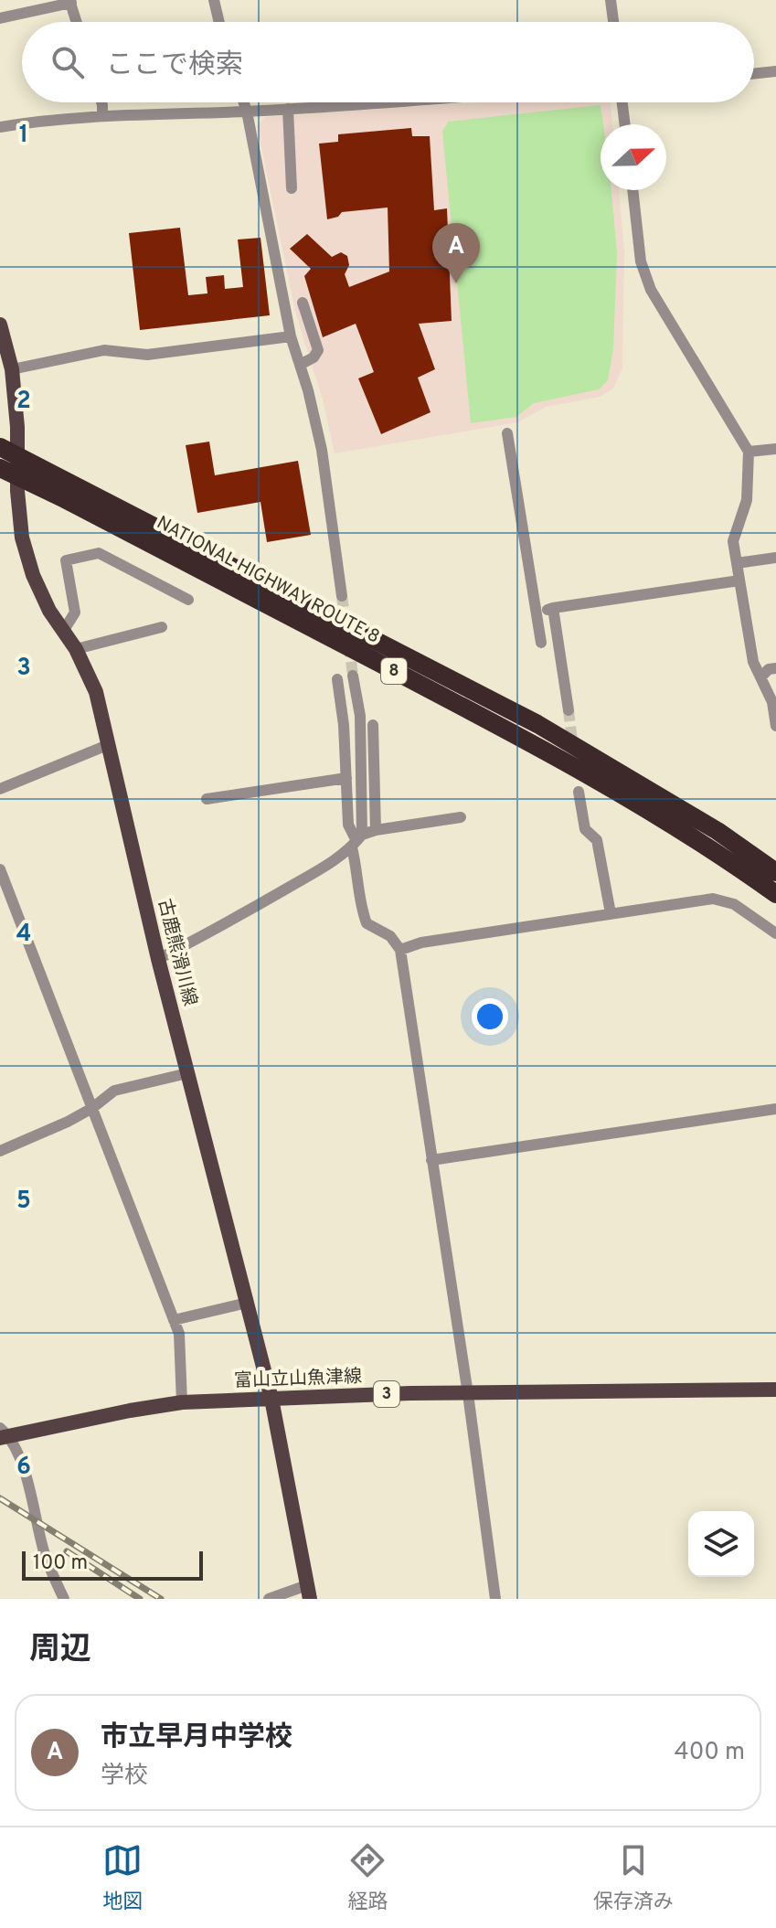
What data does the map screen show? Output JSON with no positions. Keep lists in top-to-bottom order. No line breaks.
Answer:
{"streets":{"highway":["NATIONAL HIGHWAY ROUTE 8","8"],"main road":["古鹿熊滑川線","富山立山魚津線","3"]},"crossings":[["NATIONAL HIGHWAY ROUTE 8","古鹿熊滑川線"],["古鹿熊滑川線","富山立山魚津線"]],"scale_bar":"100 m","north":"right","page":{"search":"ここで検索","pins":"A","scale":"100 m","heading":"周辺","list":[{"mark":"A","name":"市立早月中学校","note":"学校","value":"400 m"}],"nav":["地図","経路","保存済み"]},"grid":{"rows":["1","2","3","4","5","6"]}}
